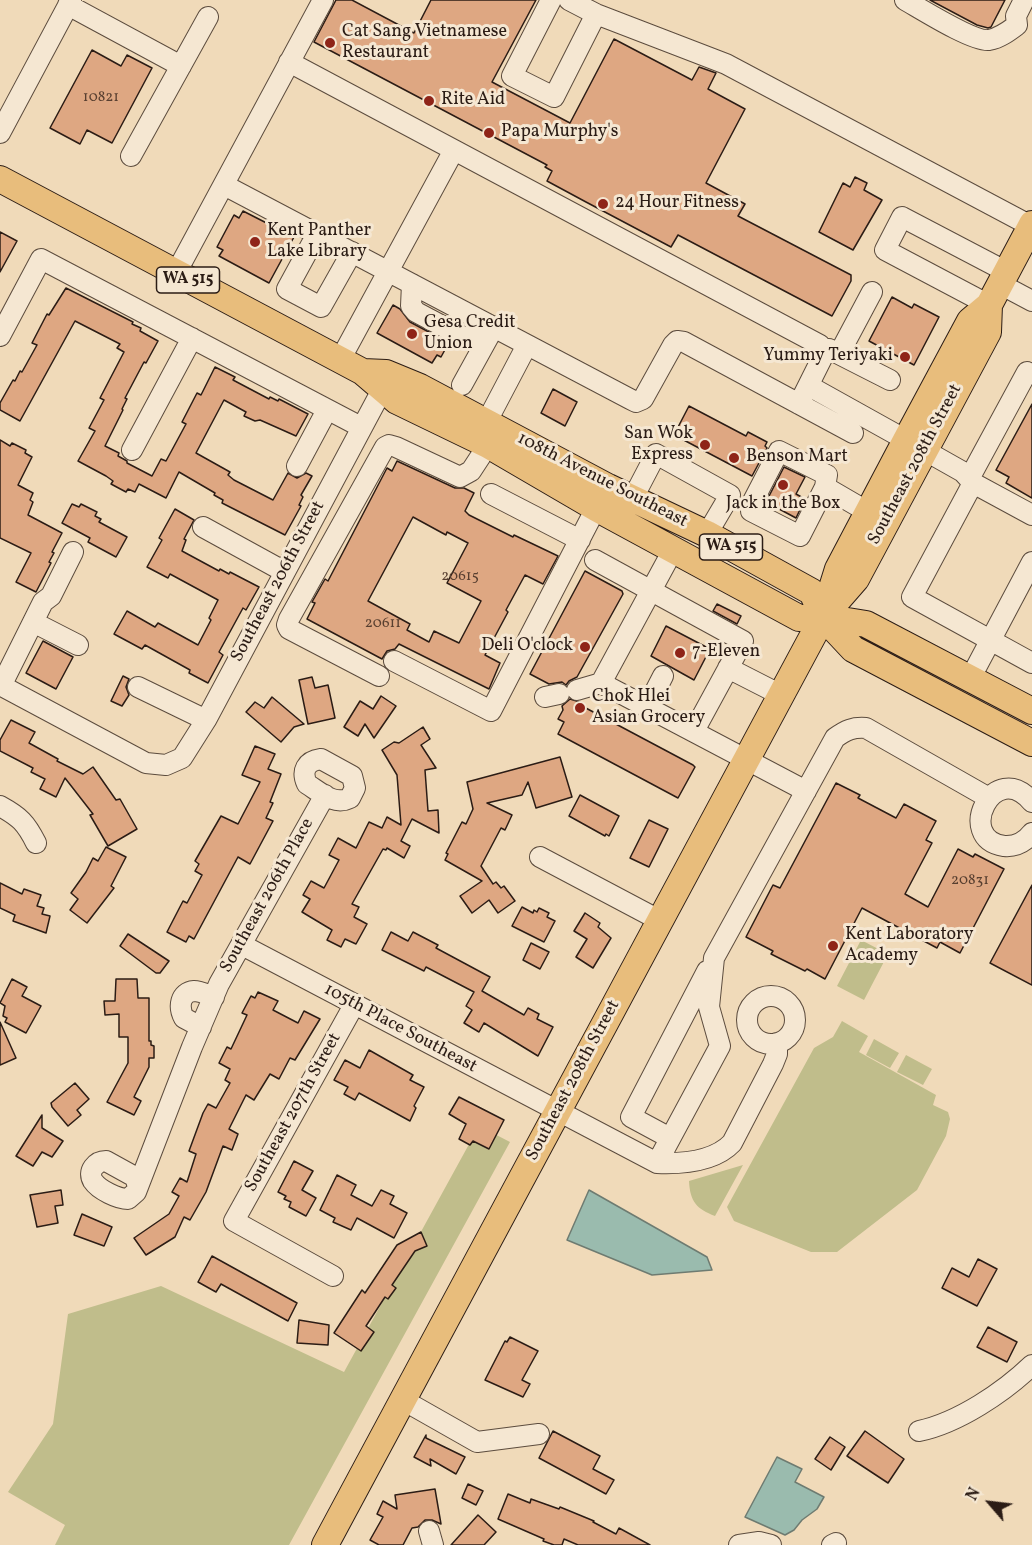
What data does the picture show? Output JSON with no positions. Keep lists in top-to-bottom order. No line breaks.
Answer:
{"streets":{"main road":["WA 515","Southeast 208th Street","108th Avenue Southeast"],"street":["Southeast 206th Street","Southeast 206th Place","105th Place Southeast","Southeast 207th Street"]},"crossings":[["Southeast 208th Street","108th Avenue Southeast"],["Southeast 208th Street","105th Place Southeast"],["108th Avenue Southeast","Southeast 206th Street"],["Southeast 206th Place","105th Place Southeast"],["105th Place Southeast","Southeast 207th Street"]],"places":["Cat Sang Vietnamese Restaurant","Rite Aid","Papa Murphy's","24 Hour Fitness","Kent Panther Lake Library","Gesa Credit Union","Yummy Teriyaki","San Wok Express","Benson Mart","Jack in the Box","Deli O'clock","7-Eleven","Chok Hlei Asian Grocery","Kent Laboratory Academy"],"house_numbers":["10821","20615","20611","20831"],"north":"top left"}
